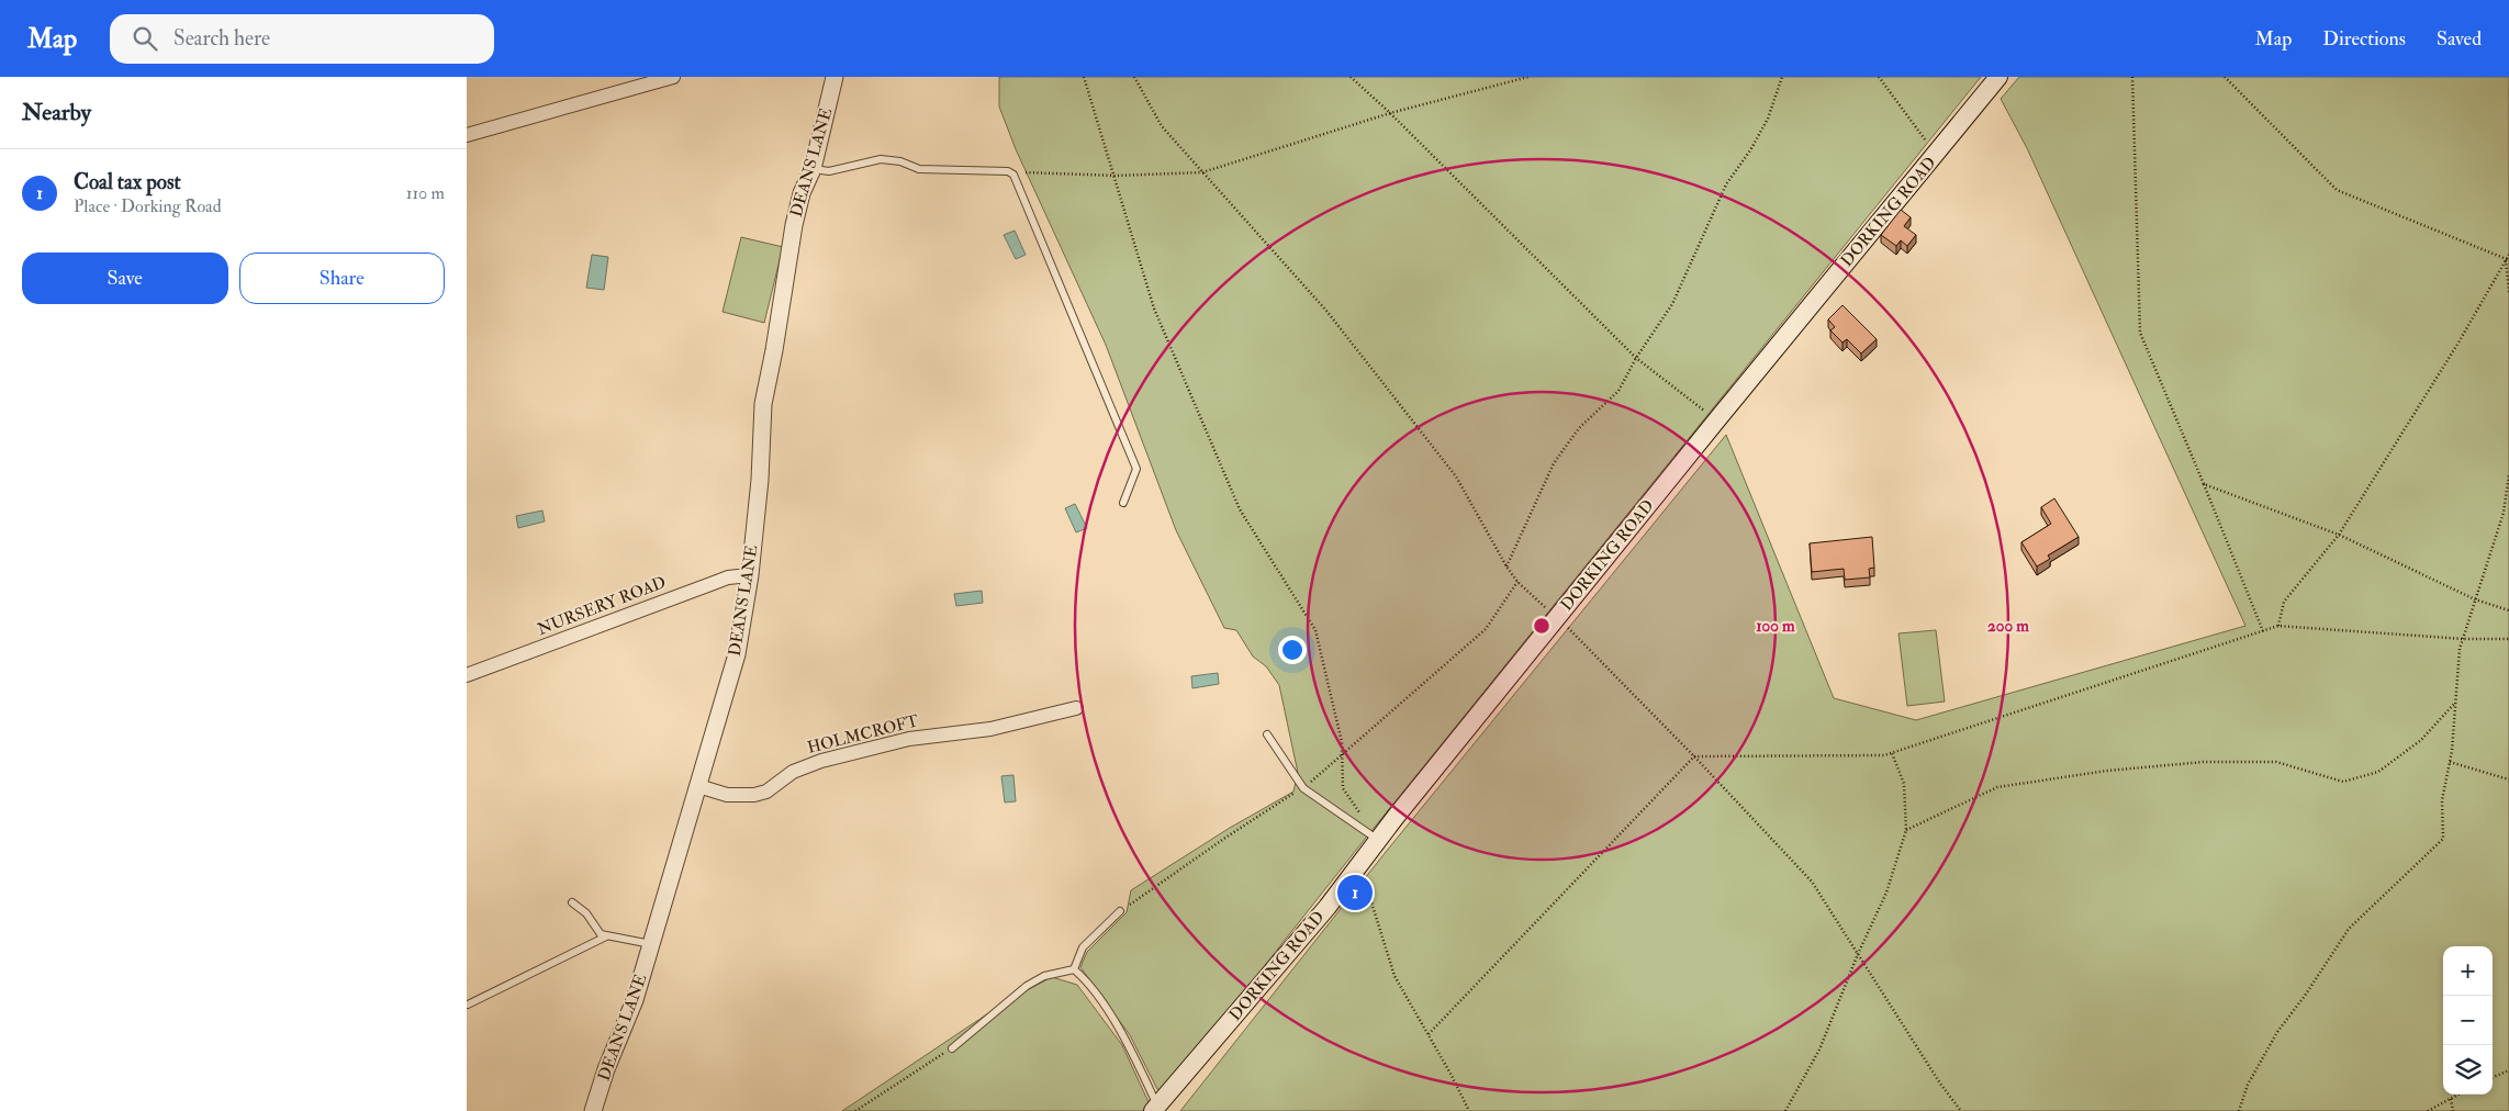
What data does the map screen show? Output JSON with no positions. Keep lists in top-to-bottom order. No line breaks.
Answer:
{"streets":{"main road":["DORKING ROAD"],"street":["DEANS LANE","NURSERY ROAD","HOLMCROFT"]},"crossings":[["DEANS LANE","NURSERY ROAD"],["DEANS LANE","HOLMCROFT"]],"page":{"header":"Map","search":"Search here","nav":["Map","Directions","Saved"],"heading":"Nearby","list":[{"mark":"1","name":"Coal tax post","note":"Place · Dorking Road","value":"110 m"}],"buttons":["Save","Share"],"pins":"1","map_buttons":["+","−"]},"rings":["100 m","200 m"]}
